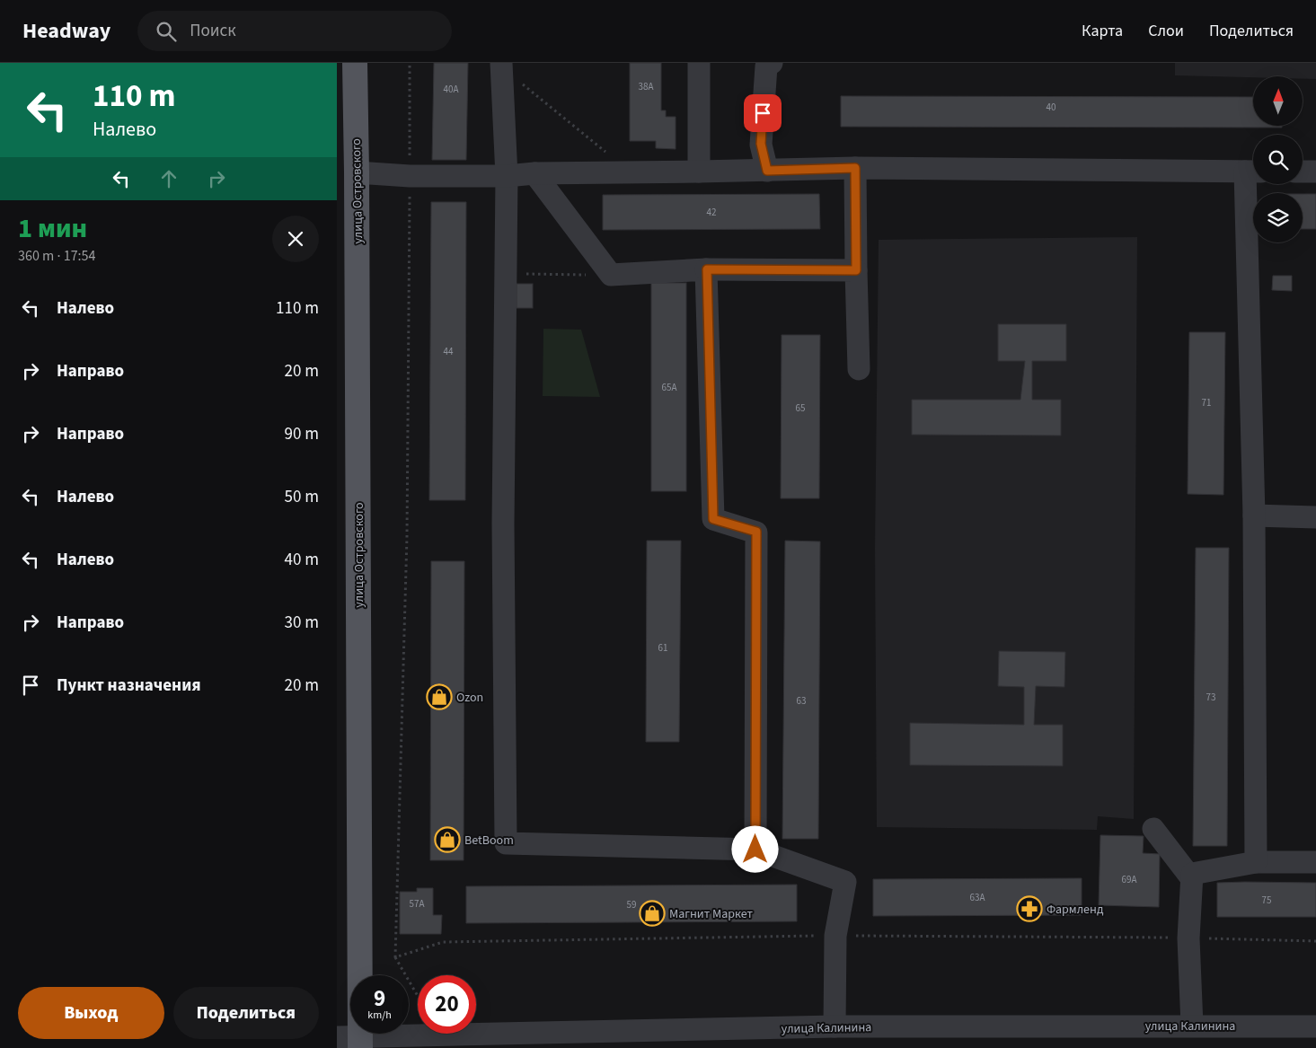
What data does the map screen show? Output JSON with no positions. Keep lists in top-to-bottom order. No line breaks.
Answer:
{"streets":{"main road":["улица Островского"],"street":["улица Калинина"]},"crossings":[["улица Островского","улица Калинина"]],"places":{"shop":["Ozon","BetBoom","Магнит Маркет"],"pharmacy":["Фармленд"]},"house_numbers":["38А","40А","40","42","44","65А","71","65","61","73","63","69А","63А","75","57А","59"],"north":"top","page":{"header":"Headway","search":"Поиск","nav":["Карта","Слои","Поделиться"],"turn":["110 m","Налево"],"heading":["1 мин","360 m · 17:54"],"list":[{"name":"Налево","value":"110 m"},{"name":"Направо","value":"20 m"},{"name":"Направо","value":"90 m"},{"name":"Налево","value":"50 m"},{"name":"Налево","value":"40 m"},{"name":"Направо","value":"30 m"},{"name":"Пункт назначения","value":"20 m"}],"speed":"9 km/h","limit":"20","buttons":["Выход","Поделиться"]}}
